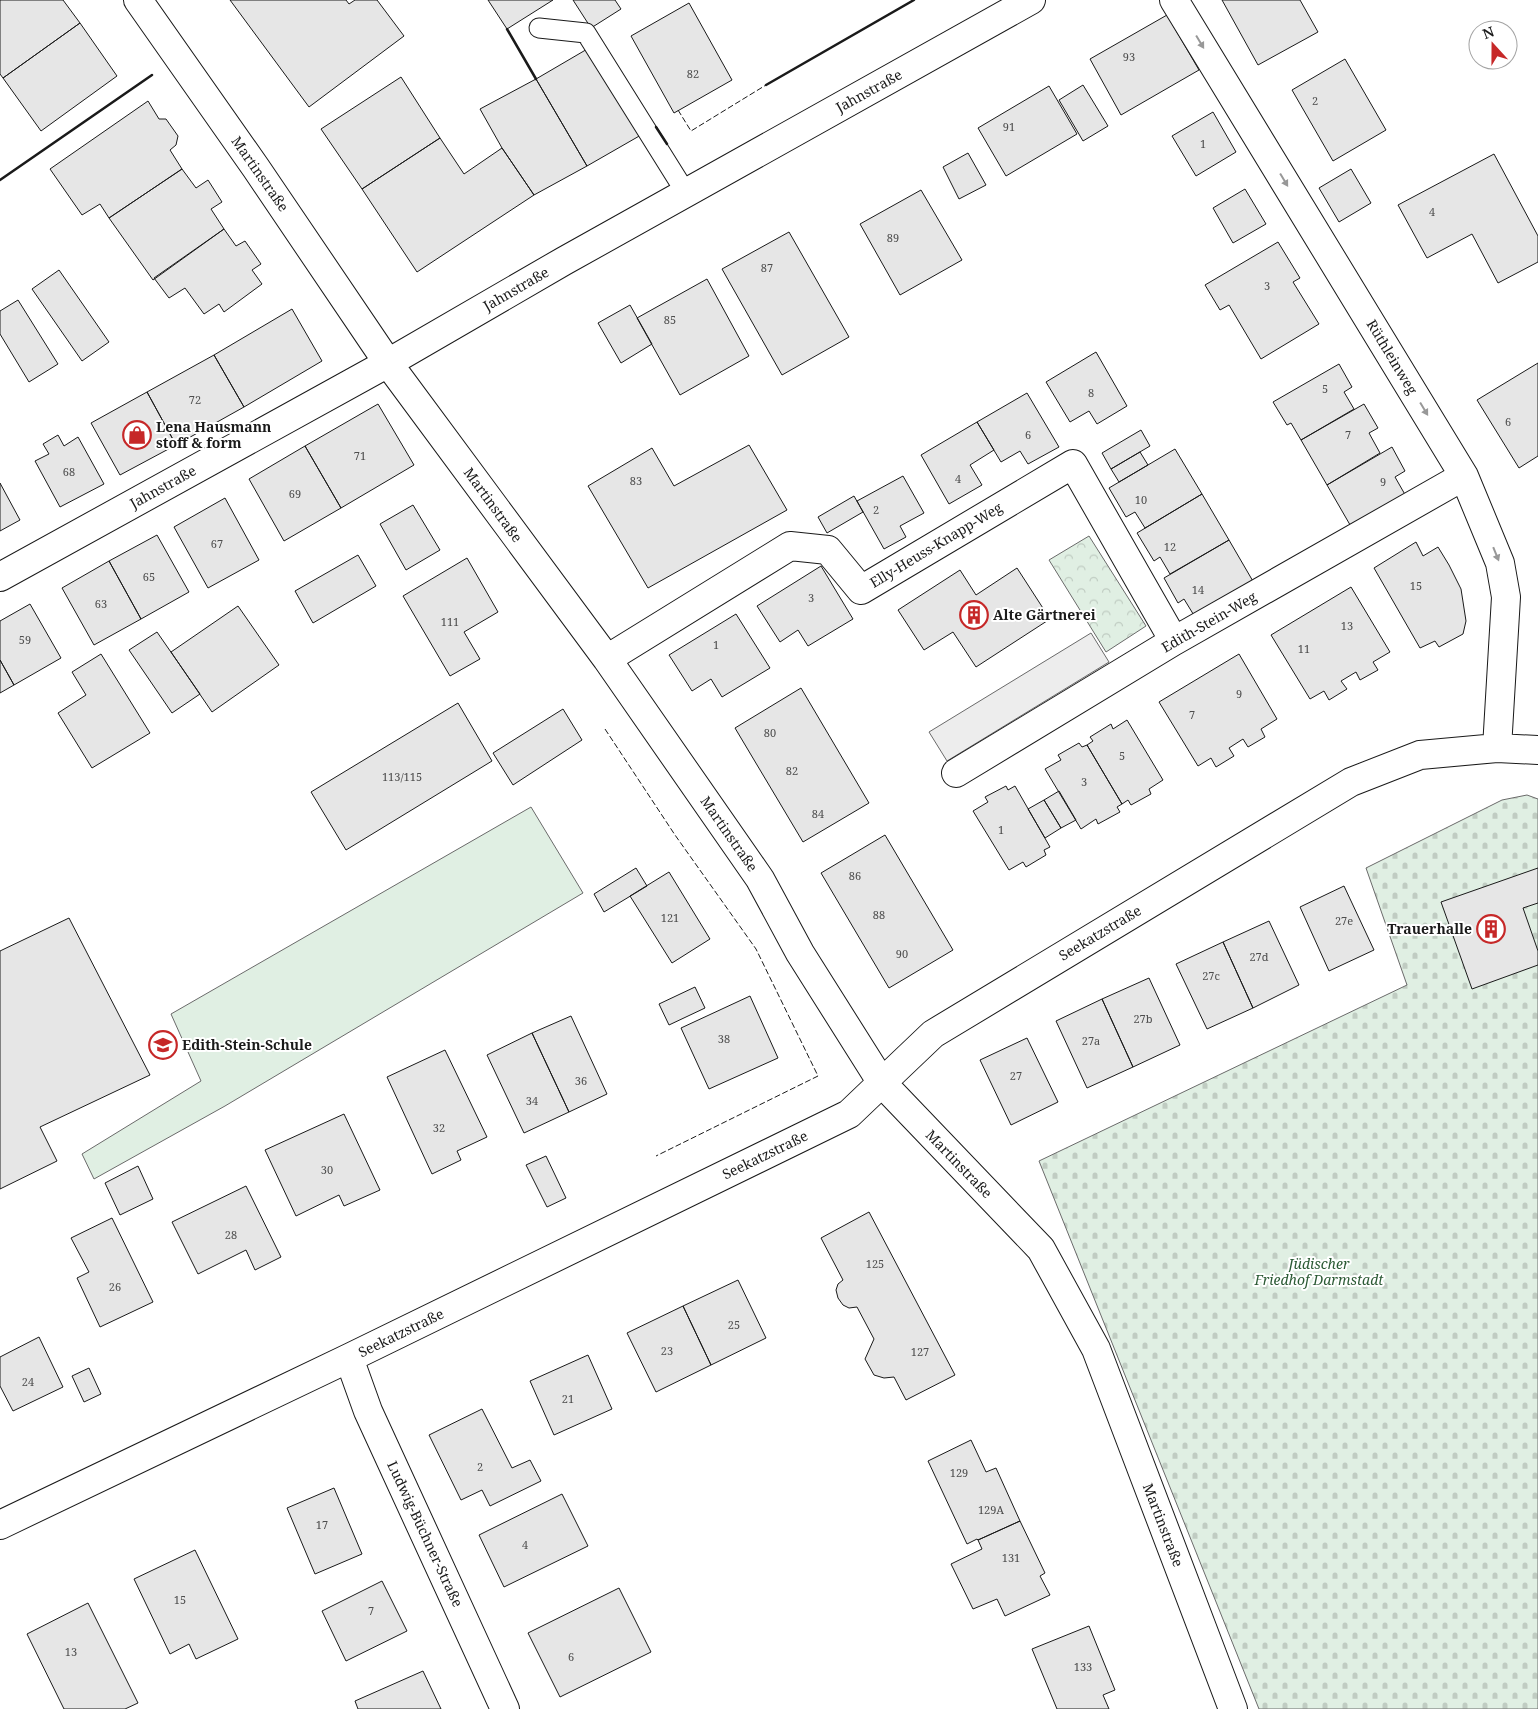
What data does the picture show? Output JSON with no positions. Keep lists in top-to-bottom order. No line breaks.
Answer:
{"streets":{"street":["Jahnstraße","Martinstraße","Rüthleinweg","Elly-Heuss-Knapp-Weg","Edith-Stein-Weg","Seekatzstraße","Ludwig-Büchner-Straße"]},"crossings":[["Jahnstraße","Martinstraße"],["Martinstraße","Elly-Heuss-Knapp-Weg"],["Martinstraße","Seekatzstraße"],["Rüthleinweg","Edith-Stein-Weg"],["Rüthleinweg","Seekatzstraße"],["Elly-Heuss-Knapp-Weg","Edith-Stein-Weg"],["Seekatzstraße","Ludwig-Büchner-Straße"]],"one_way":["Rüthleinweg"],"parks":["Jüdischer Friedhof Darmstadt"],"places":{"shop":["Lena Hausmann stoff & form"],"building":["Alte Gärtnerei","Trauerhalle"],"school or university":["Edith-Stein-Schule"]},"house_numbers":["93","82","2","91","1","4","89","87","3","85","5","8","72","6","6","7","71","68","4","83","9","69","10","2","67","12","65","15","14","3","63","111","13","59","1","11","9","7","80","5","82","113/115","3","84","1","86","88","121","27e","90","27d","27c","27b","38","27a","27","36","34","32","30","28","125","26","25","23","127","24","21","2","129","129A","17","4","131","15","7","13","6","133"],"north":"top"}
